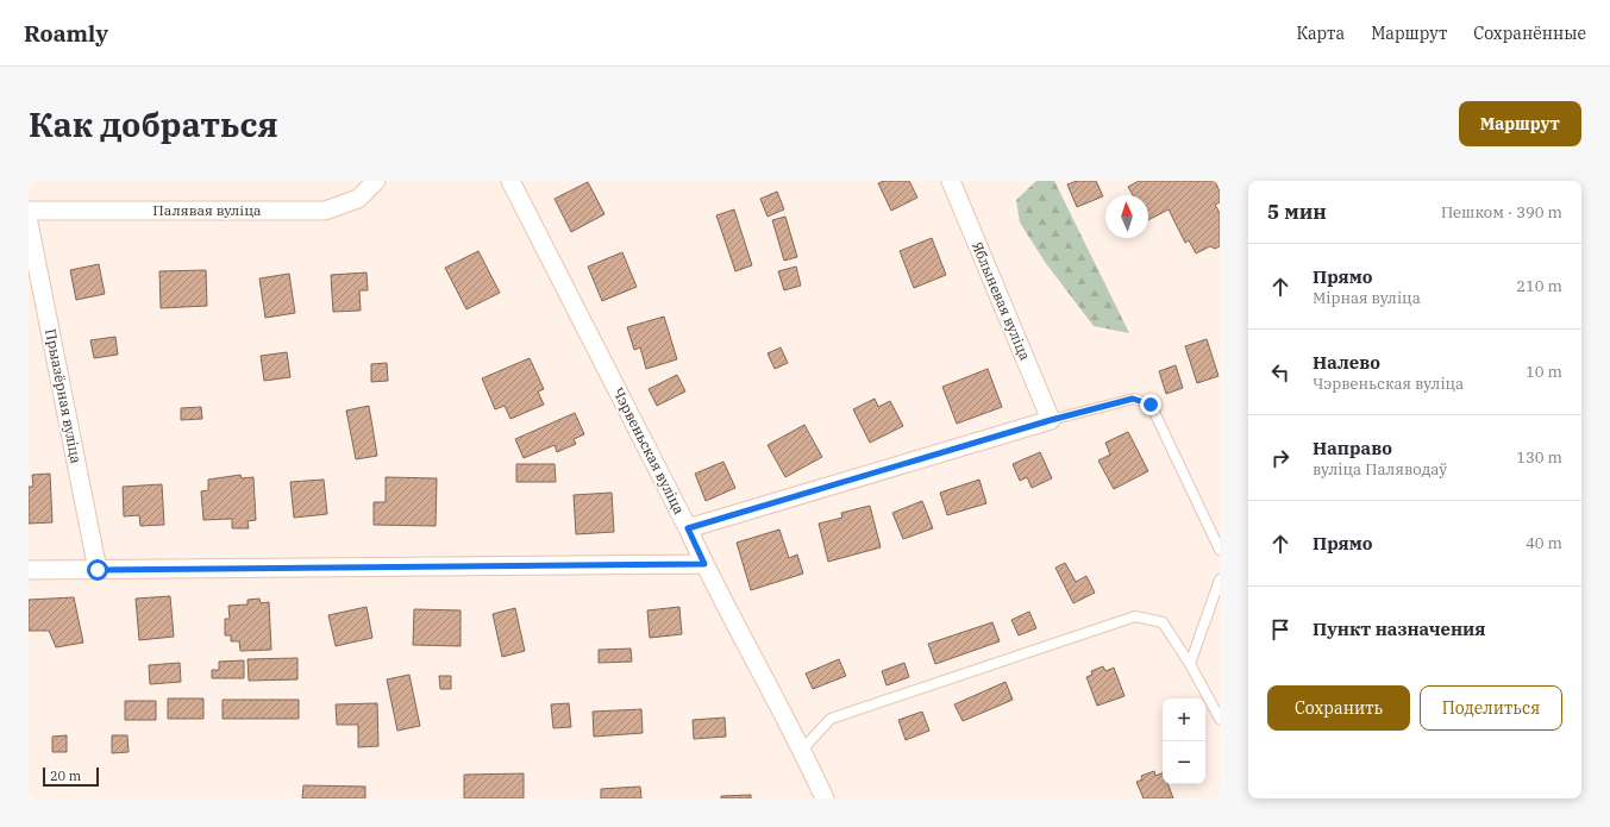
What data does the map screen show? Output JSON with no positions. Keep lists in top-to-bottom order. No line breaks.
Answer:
{"streets":{"street":["Палявая вуліца","Яблыневая вуліца","Прыазёрная вуліца","Чэрвеньская вуліца"]},"scale_bar":"20 m","north":"top","page":{"header":"Roamly","nav":["Карта","Маршрут","Сохранённые"],"buttons":["Маршрут",["Сохранить","Поделиться"]],"title":"Как добраться","heading":["5 мин","Пешком · 390 m"],"list":[["Прямо","Мірная вуліца","210 m"],["Налево","Чэрвеньская вуліца","10 m"],["Направо","вуліца Паляводаў","130 m"],["Прямо","40 m"],"Пункт назначения"],"map_buttons":["+","−"],"scale":"20 m"}}
